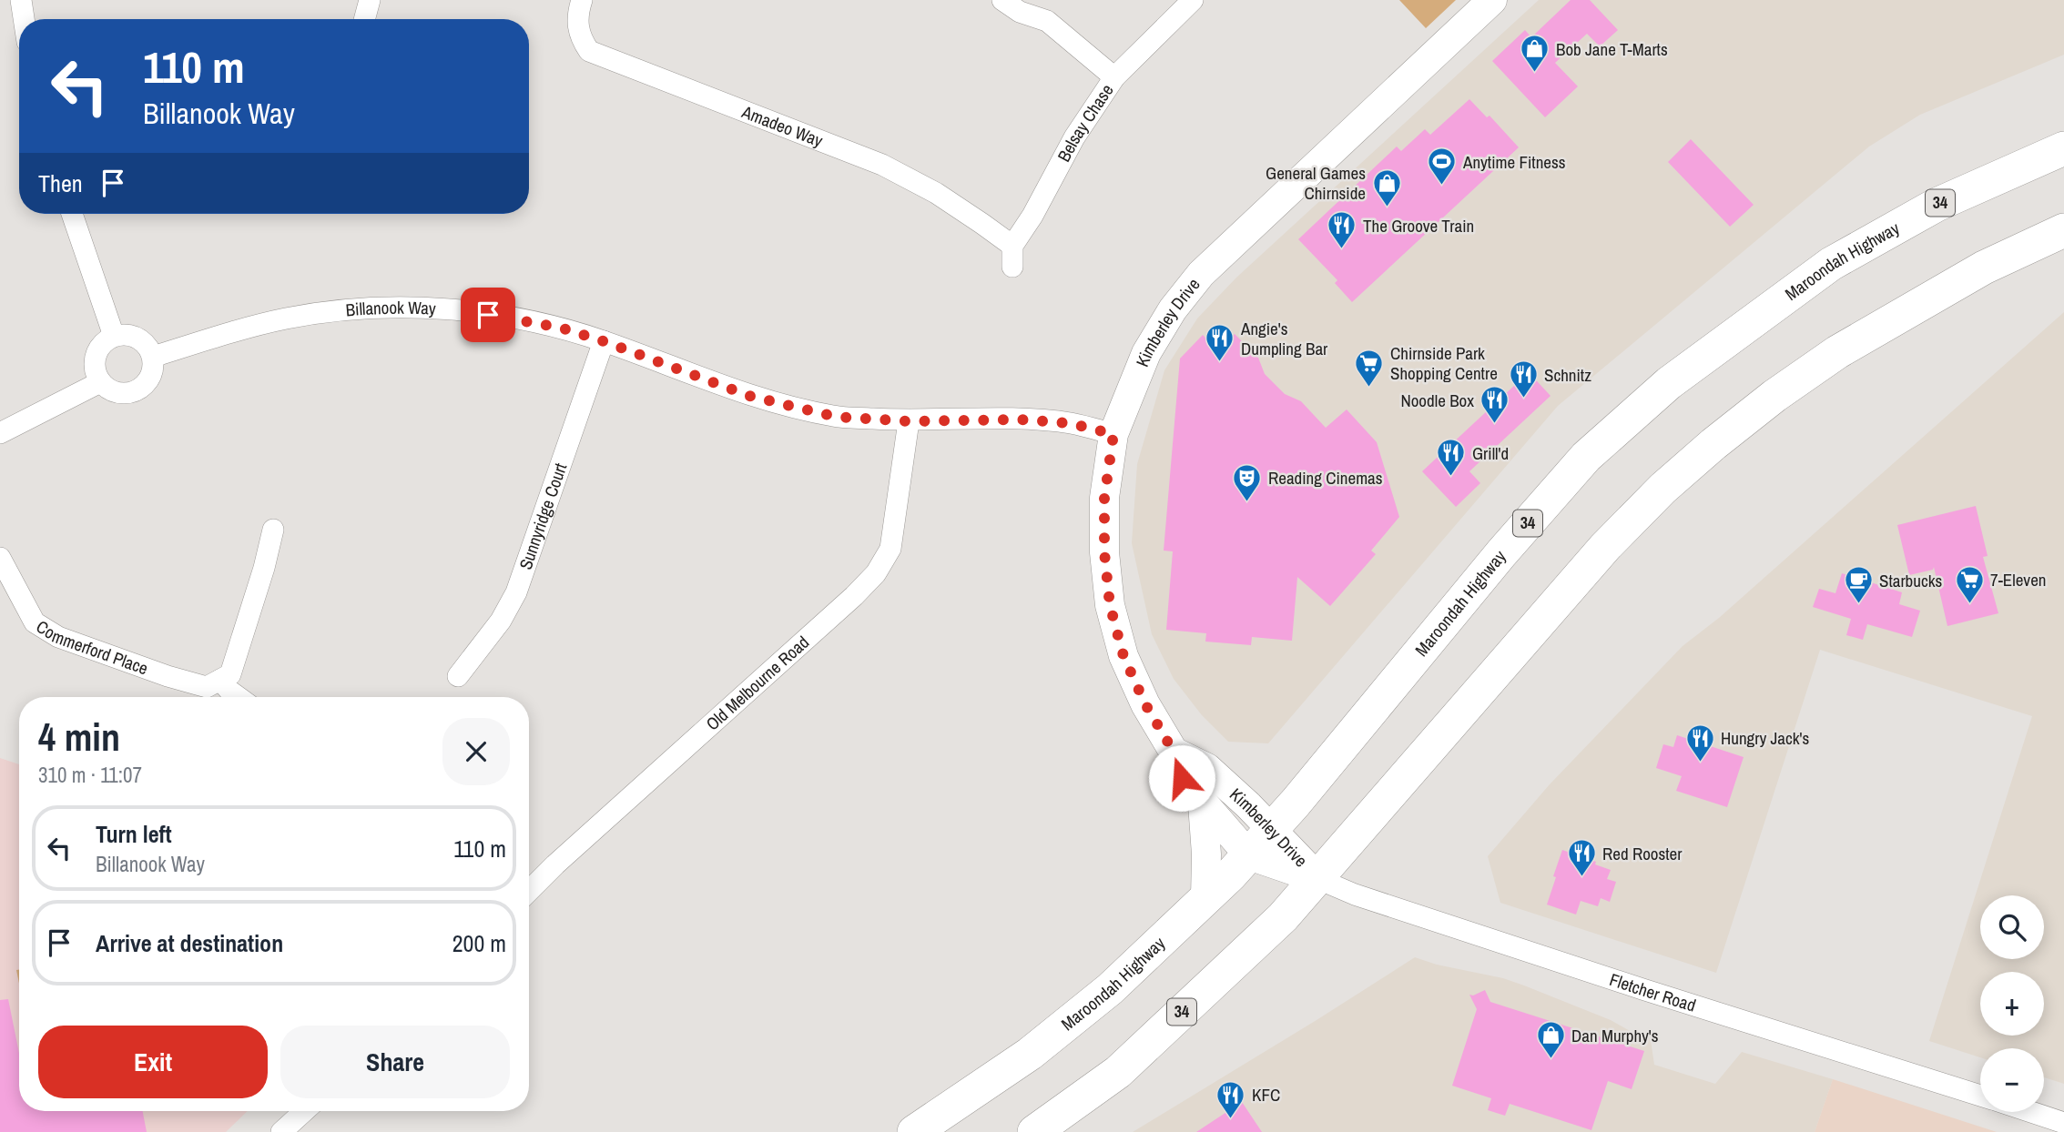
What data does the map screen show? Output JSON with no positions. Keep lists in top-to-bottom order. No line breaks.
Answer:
{"streets":{"highway":["34","Maroondah Highway"],"main road":["Kimberley Drive"],"street":["Belsay Chase","Amadeo Way","Billanook Way","Sunnyridge Court","Commerford Place","Old Melbourne Road","Fletcher Road"]},"crossings":[["Belsay Chase","Amadeo Way"],["34","Kimberley Drive"],["34","Fletcher Road"],["Maroondah Highway","Kimberley Drive"],["Billanook Way","Kimberley Drive"],["Billanook Way","Sunnyridge Court"],["Billanook Way","Old Melbourne Road"],["Kimberley Drive","Fletcher Road"]],"places":{"shop":["Bob Jane T-Marts","General Games Chirnside","Dan Murphy's"],"sports":["Anytime Fitness"],"restaurant":["The Groove Train","Angie's Dumpling Bar","Schnitz","Noodle Box","Grill'd","Hungry Jack's","Red Rooster","KFC"],"supermarket":["Chirnside Park Shopping Centre","7-Eleven"],"theatre":["Reading Cinemas"],"cafe":["Starbucks"]},"page":{"turn":["110 m","Billanook Way"],"then":"Then","heading":["4 min","310 m · 11:07"],"list":[{"name":"Turn left","note":"Billanook Way","value":"110 m"},{"name":"Arrive at destination","value":"200 m"}],"map_buttons":["+","−"],"buttons":["Exit","Share"]}}
